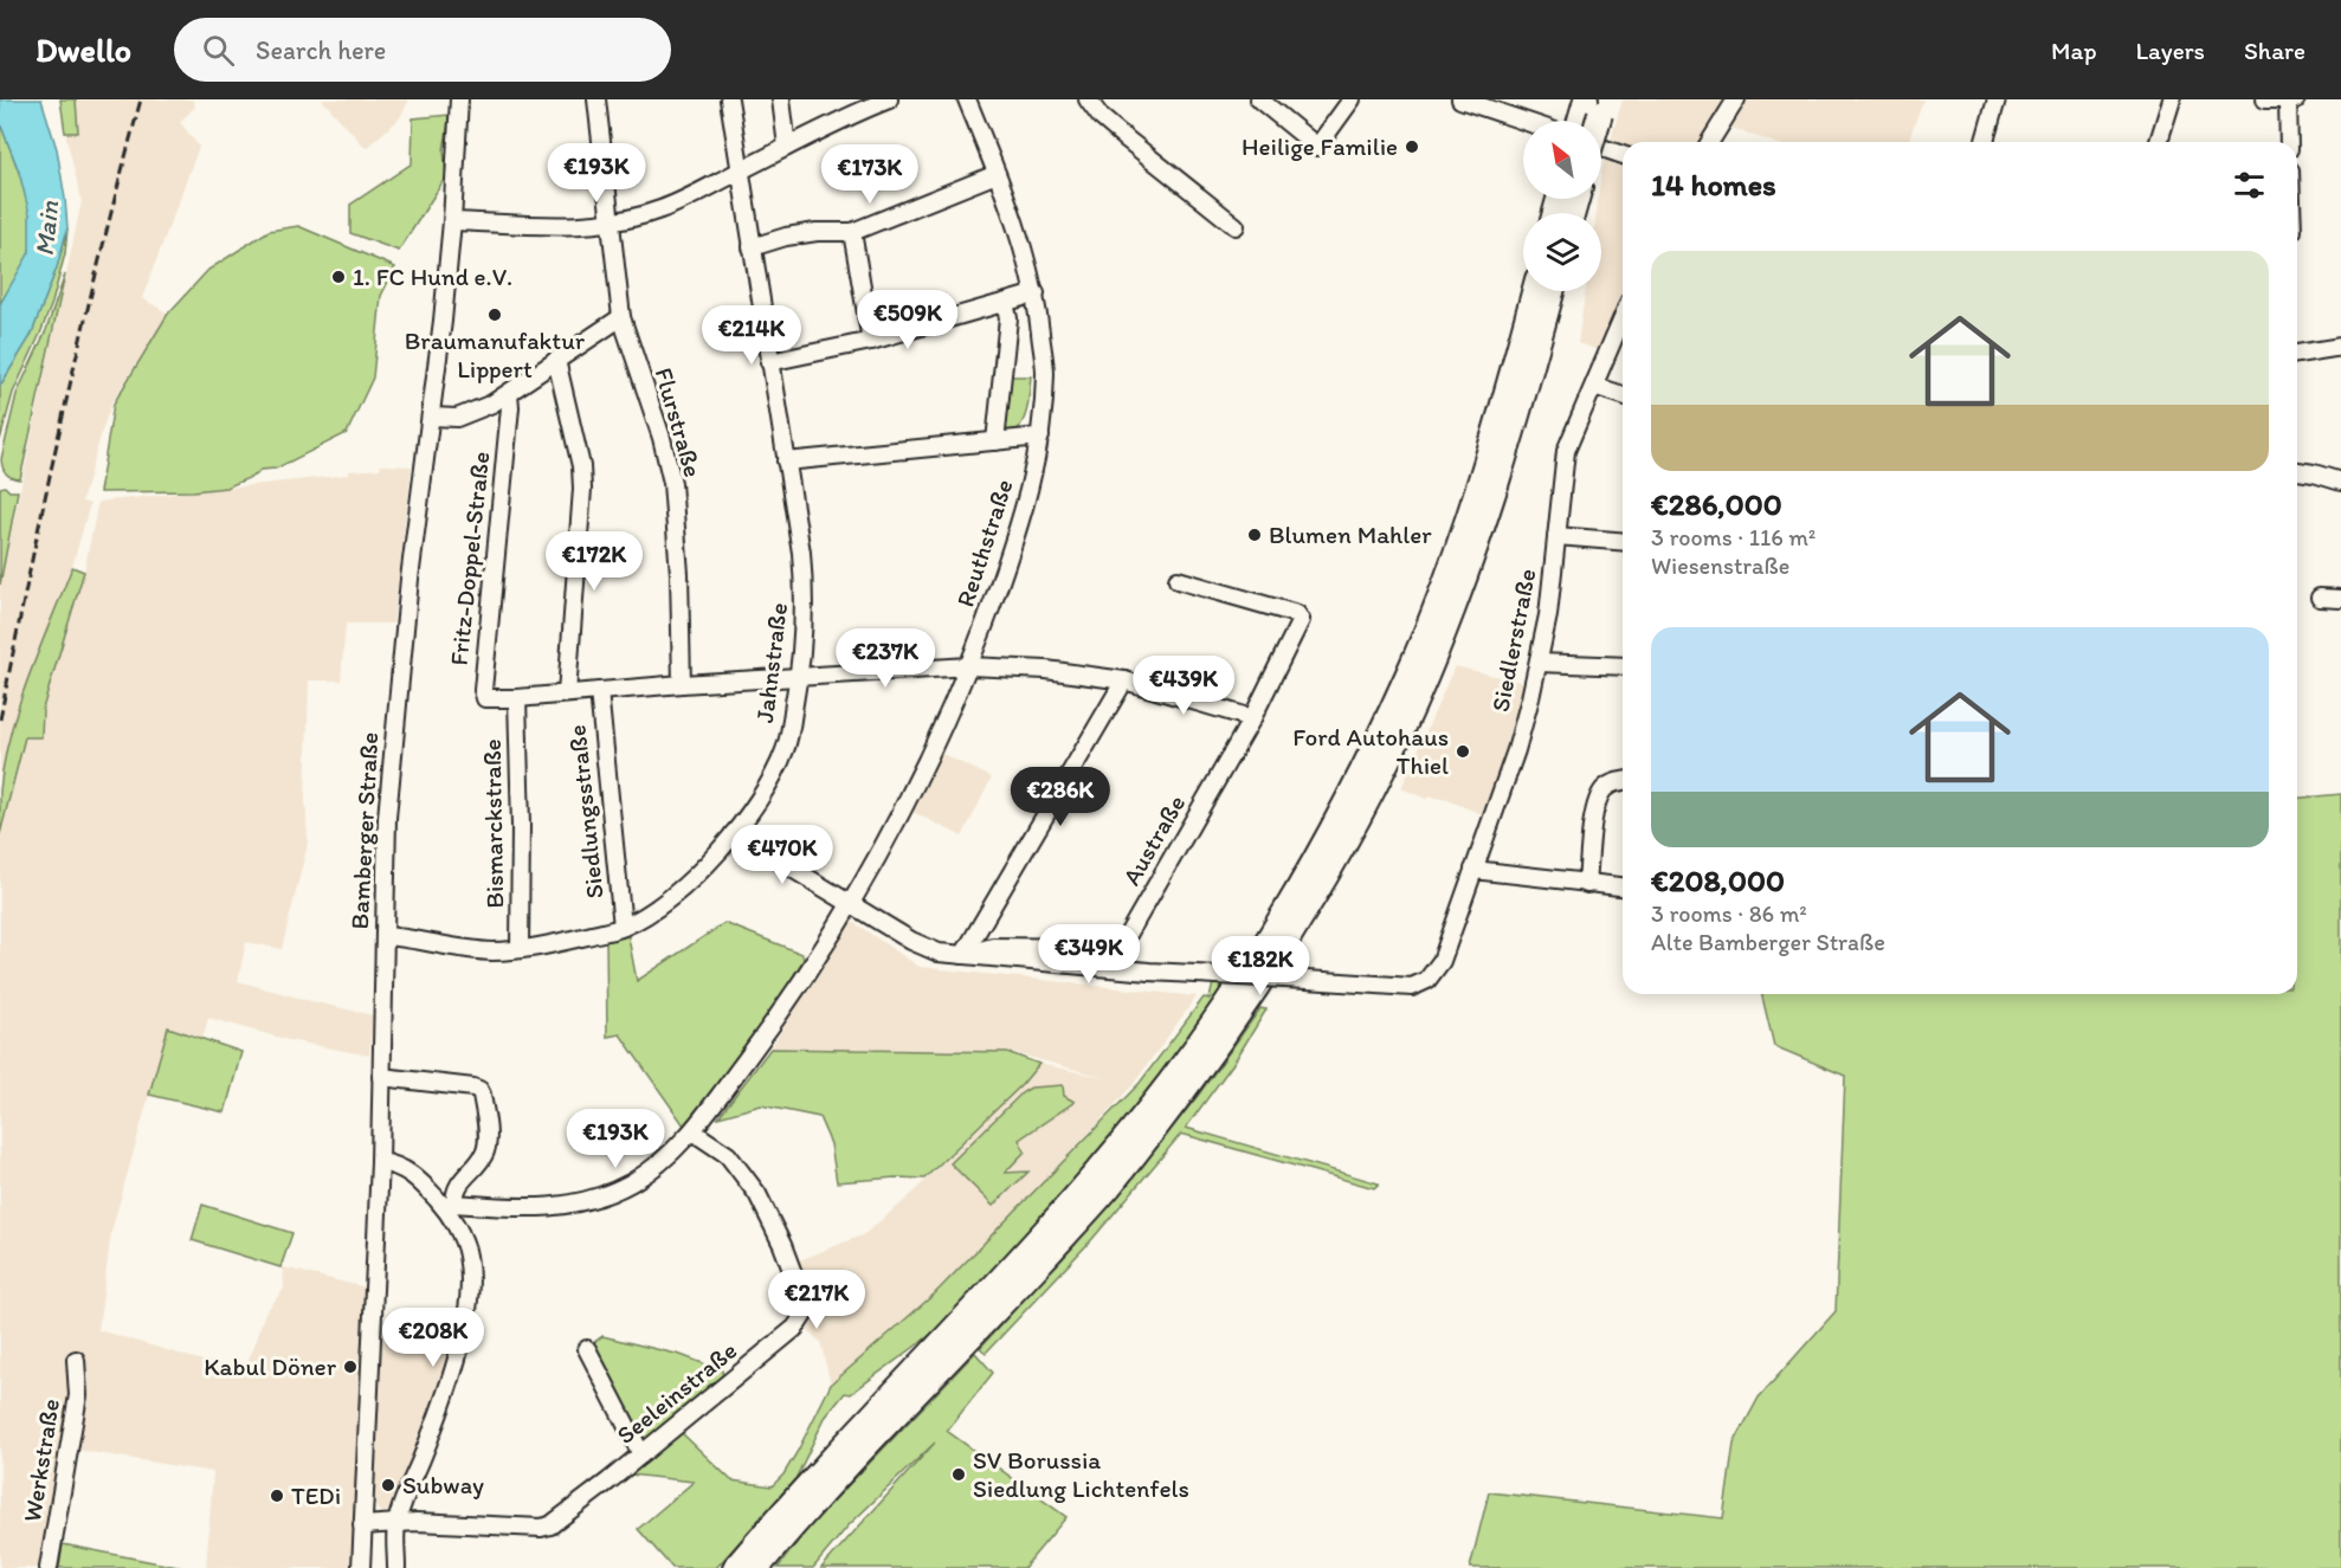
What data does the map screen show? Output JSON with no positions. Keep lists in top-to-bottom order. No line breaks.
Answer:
{"streets":{"street":["Flurstraße","Reuthstraße","Fritz-Doppel-Straße","Siedlerstraße","Jahnstraße","Siedlungsstraße","Bismarckstraße","Bamberger Straße","Austraße","Seeleinstraße","Werkstraße"]},"crossings":[["Reuthstraße","Seeleinstraße"],["Fritz-Doppel-Straße","Bismarckstraße"],["Siedlerstraße","Austraße"],["Jahnstraße","Siedlungsstraße"],["Jahnstraße","Bismarckstraße"],["Jahnstraße","Bamberger Straße"],["Bamberger Straße","Seeleinstraße"]],"water":["Main"],"places":["Heilige Familie","1. FC Hund e.V.","Braumanufaktur Lippert","Blumen Mahler","Ford Autohaus Thiel","Kabul Döner","SV Borussia Siedlung Lichtenfels","Subway","TEDi"],"north":"top left","page":{"header":"Dwello","search":"Search here","nav":["Map","Layers","Share"],"heading":"14 homes","price":["€193K","€173K","€509K","€214K","€172K","€237K","€439K","€286K","€470K","€349K","€182K","€193K","€217K","€208K"],"list":[{"name":"€286,000","note":"3 rooms · 116 m² · Wiesenstraße"},{"name":"€208,000","note":"3 rooms · 86 m² · Alte Bamberger Straße"}]}}
